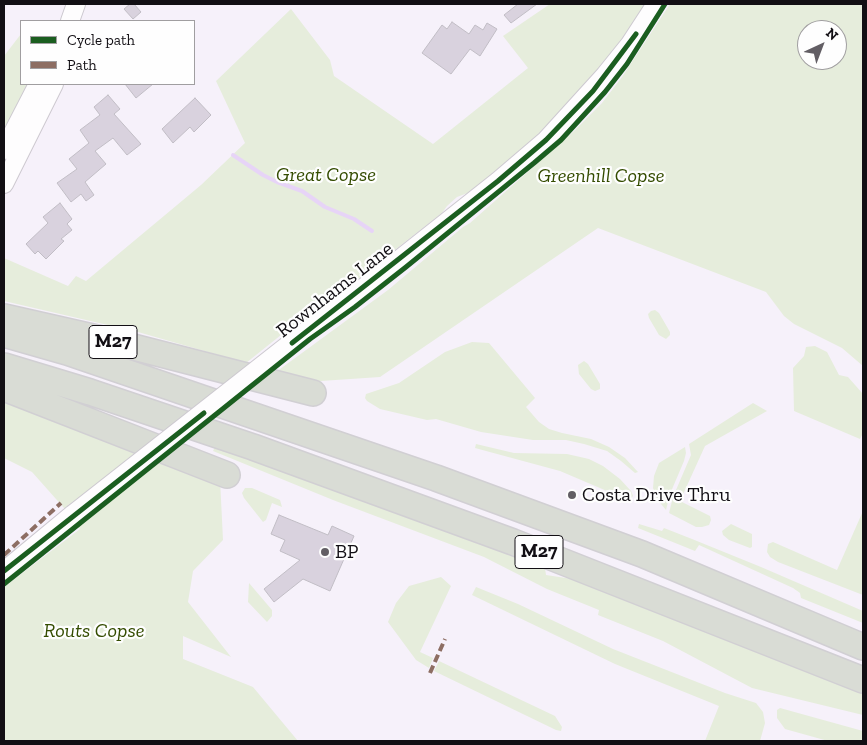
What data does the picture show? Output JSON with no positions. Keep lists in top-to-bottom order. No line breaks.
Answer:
{"streets":{"highway":["M27"],"street":["Rownhams Lane"]},"parks":["Great Copse","Greenhill Copse","Routs Copse"],"places":["Costa Drive Thru","BP"],"legend":["Cycle path","Path"],"north":"top right"}
